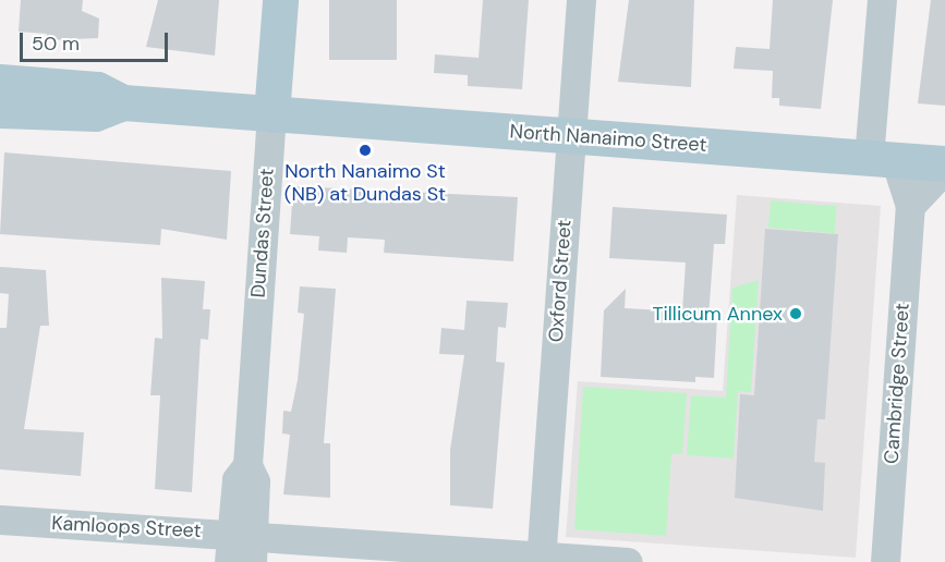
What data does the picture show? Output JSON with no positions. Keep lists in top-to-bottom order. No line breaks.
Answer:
{"streets":{"main road":["North Nanaimo Street","Dundas Street"],"street":["Oxford Street","Cambridge Street","Kamloops Street"]},"crossings":[["North Nanaimo Street","Dundas Street"],["North Nanaimo Street","Oxford Street"],["North Nanaimo Street","Cambridge Street"],["Dundas Street","Kamloops Street"],["Oxford Street","Kamloops Street"]],"places":["North Nanaimo St (NB) at Dundas St","Tillicum Annex"],"scale_bar":"50 m"}
